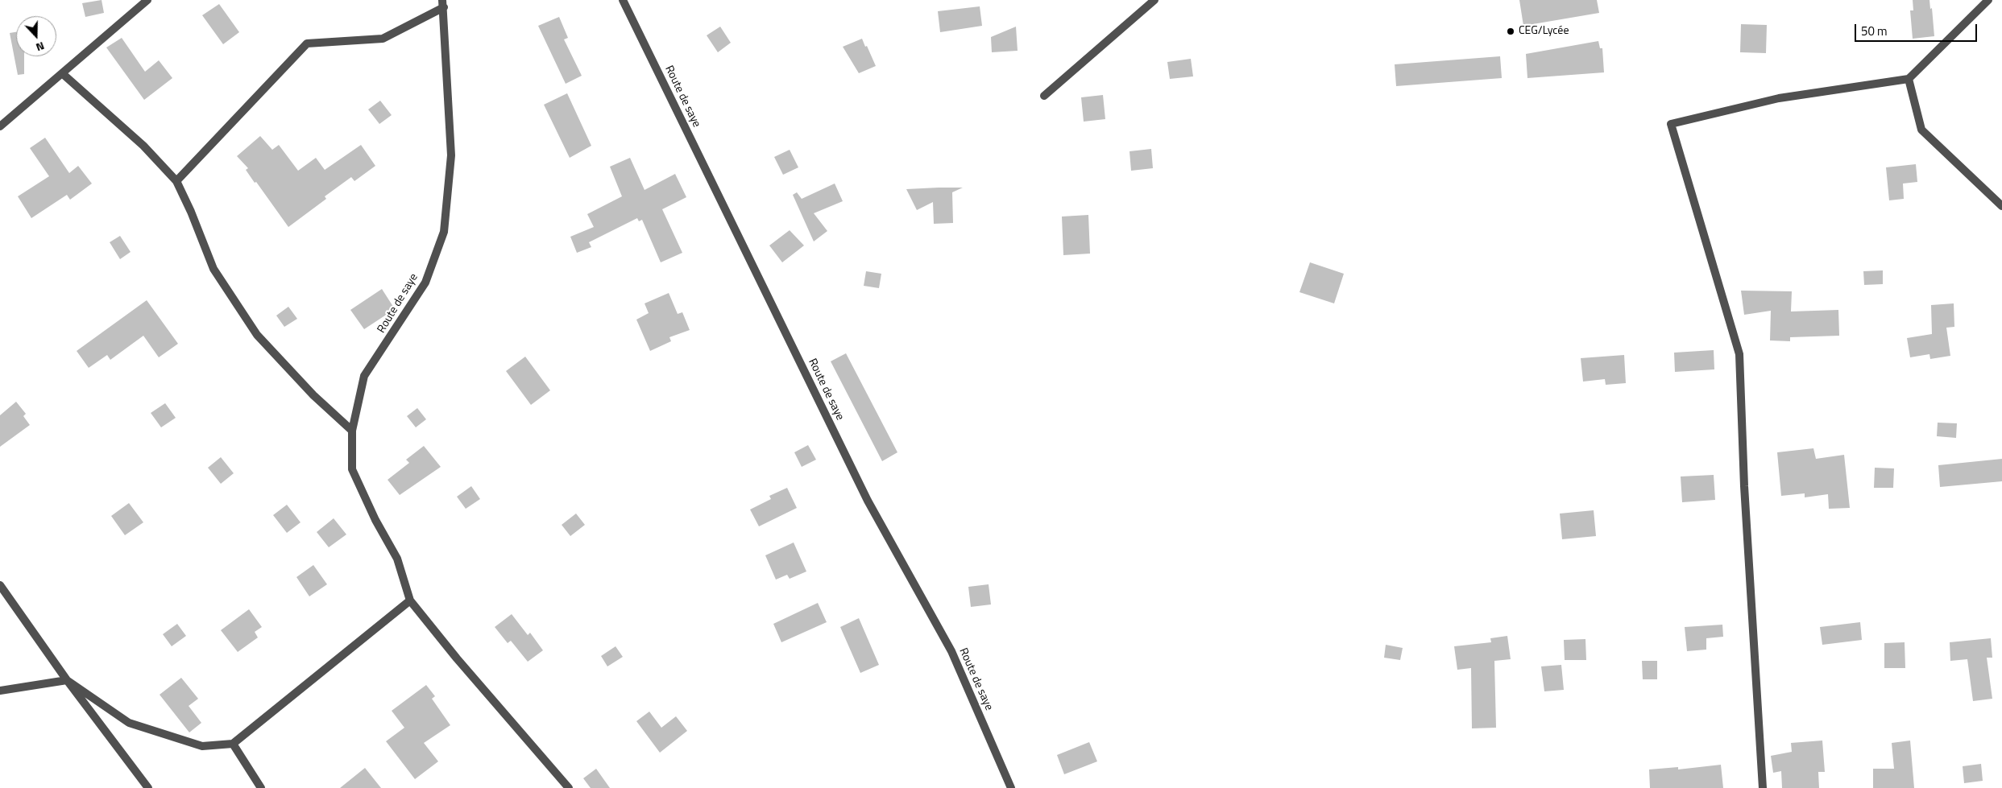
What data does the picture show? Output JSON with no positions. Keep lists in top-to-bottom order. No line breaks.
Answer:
{"streets":{"street":["Route de saye"]},"places":["CEG/Lycée"],"scale_bar":"50 m","north":"bottom"}
